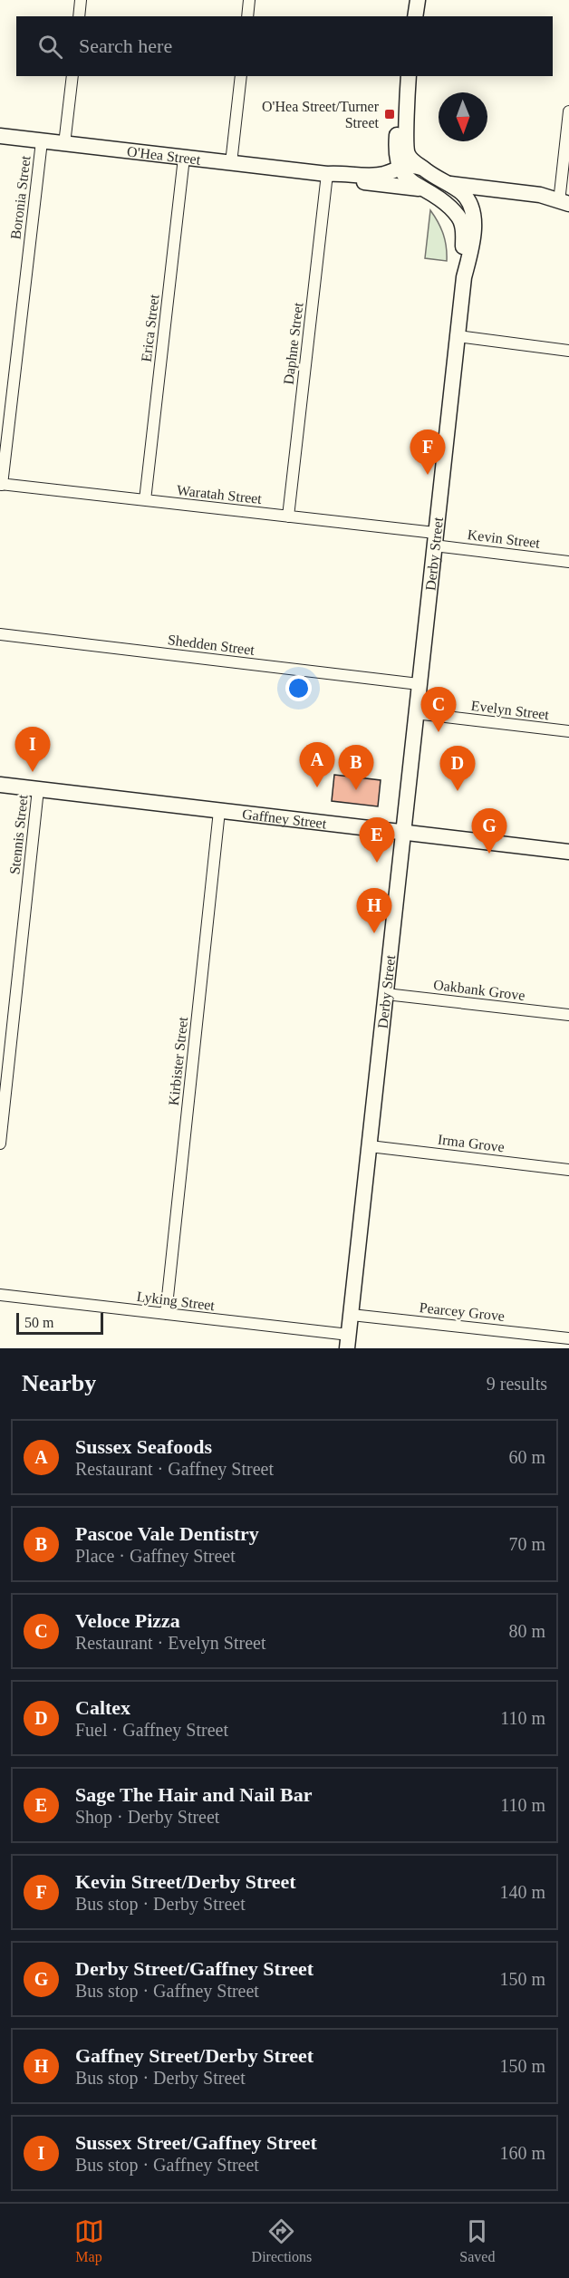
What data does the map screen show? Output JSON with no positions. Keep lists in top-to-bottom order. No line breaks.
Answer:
{"streets":{"street":["O'Hea Street","Boronia Street","Erica Street","Daphne Street","Waratah Street","Kevin Street","Derby Street","Shedden Street","Evelyn Street","Gaffney Street","Stennis Street","Oakbank Grove","Kirbister Street","Irma Grove","Lyking Street","Pearcey Grove"]},"crossings":[["O'Hea Street","Boronia Street"],["O'Hea Street","Erica Street"],["O'Hea Street","Daphne Street"],["O'Hea Street","Derby Street"],["Boronia Street","Waratah Street"],["Erica Street","Waratah Street"],["Daphne Street","Waratah Street"],["Waratah Street","Kevin Street"],["Waratah Street","Derby Street"],["Kevin Street","Derby Street"],["Derby Street","Shedden Street"],["Derby Street","Evelyn Street"],["Derby Street","Gaffney Street"],["Derby Street","Oakbank Grove"],["Derby Street","Irma Grove"],["Derby Street","Lyking Street"],["Derby Street","Pearcey Grove"],["Gaffney Street","Stennis Street"],["Gaffney Street","Kirbister Street"],["Kirbister Street","Lyking Street"]],"places":{"transit":["O'Hea Street/Turner Street"]},"scale_bar":"50 m","north":"bottom","page":{"search":"Search here","pins":["F","C","I","A","B","D","G","E","H"],"scale":"50 m","heading":["Nearby","9 results"],"list":[{"mark":"A","name":"Sussex Seafoods","note":"Restaurant · Gaffney Street","value":"60 m"},{"mark":"B","name":"Pascoe Vale Dentistry","note":"Place · Gaffney Street","value":"70 m"},{"mark":"C","name":"Veloce Pizza","note":"Restaurant · Evelyn Street","value":"80 m"},{"mark":"D","name":"Caltex","note":"Fuel · Gaffney Street","value":"110 m"},{"mark":"E","name":"Sage The Hair and Nail Bar","note":"Shop · Derby Street","value":"110 m"},{"mark":"F","name":"Kevin Street/Derby Street","note":"Bus stop · Derby Street","value":"140 m"},{"mark":"G","name":"Derby Street/Gaffney Street","note":"Bus stop · Gaffney Street","value":"150 m"},{"mark":"H","name":"Gaffney Street/Derby Street","note":"Bus stop · Derby Street","value":"150 m"},{"mark":"I","name":"Sussex Street/Gaffney Street","note":"Bus stop · Gaffney Street","value":"160 m"}],"nav":["Map","Directions","Saved"]}}
